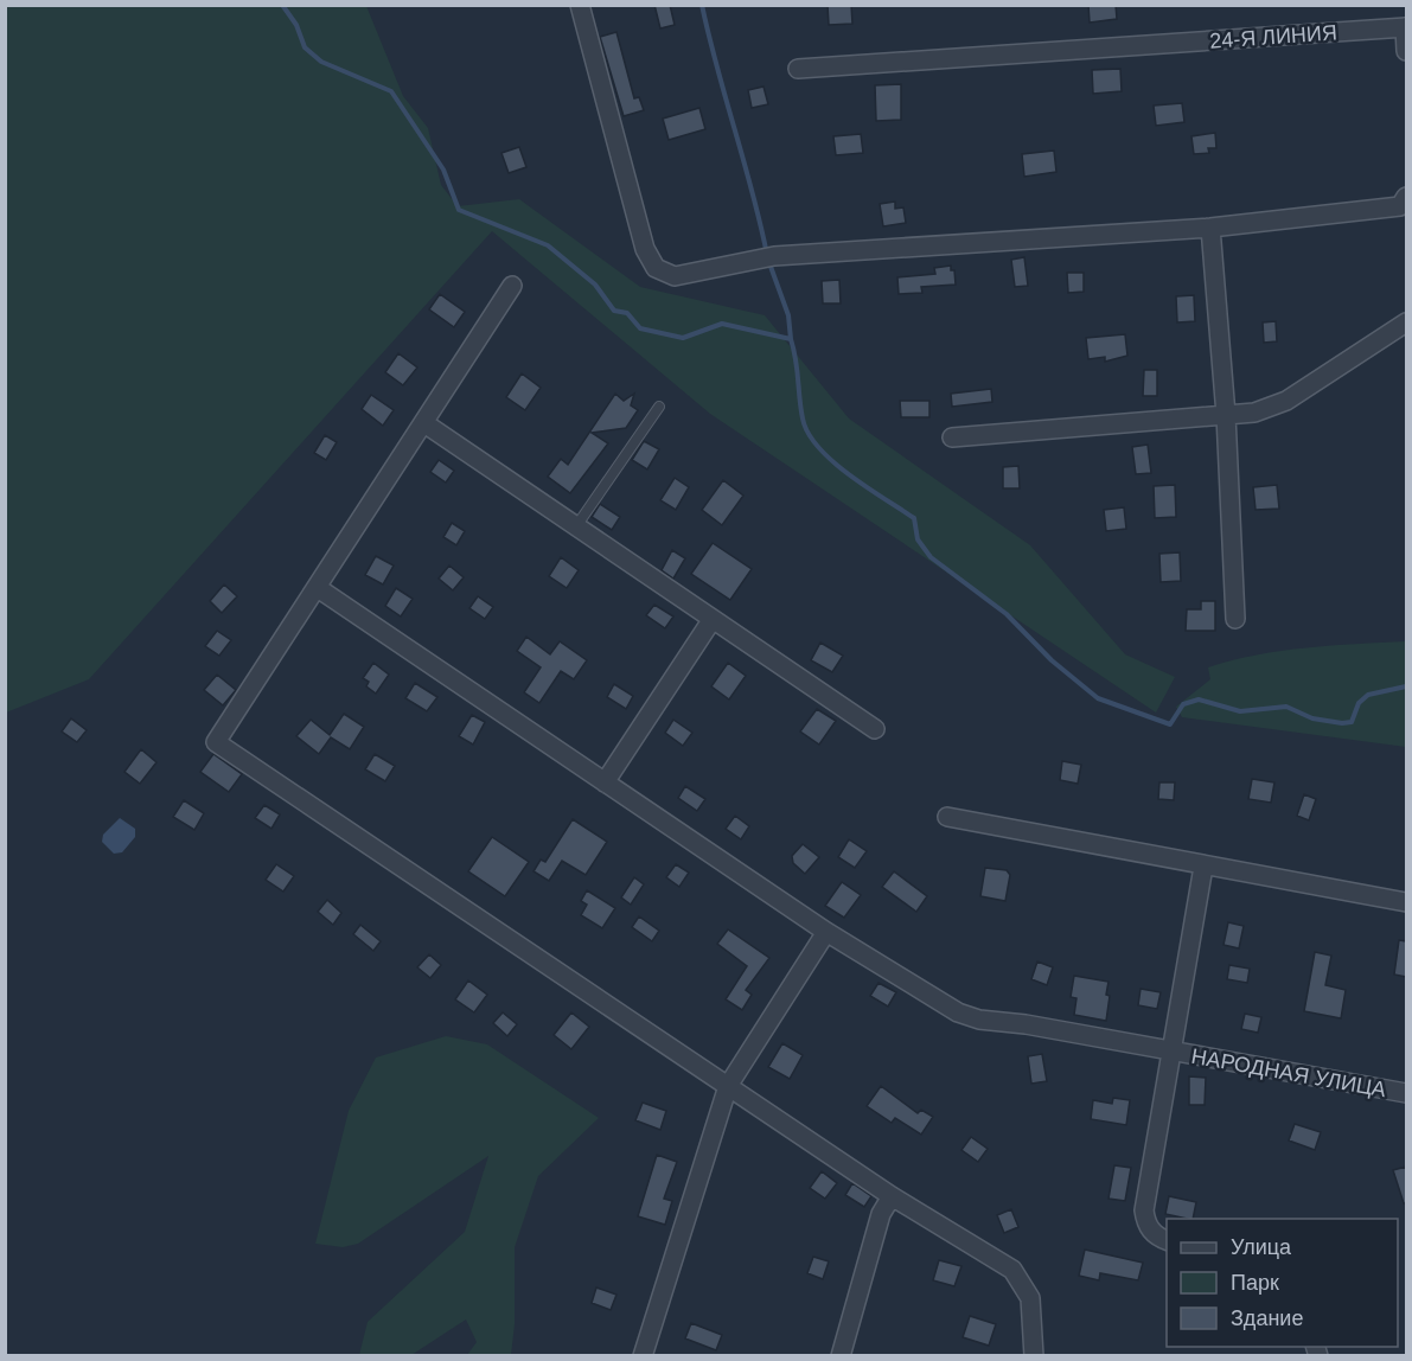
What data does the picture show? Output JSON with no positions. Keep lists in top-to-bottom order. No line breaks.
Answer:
{"streets":{"street":["24-Я ЛИНИЯ","НАРОДНАЯ УЛИЦА"]},"legend":["Улица","Парк","Здание"]}
